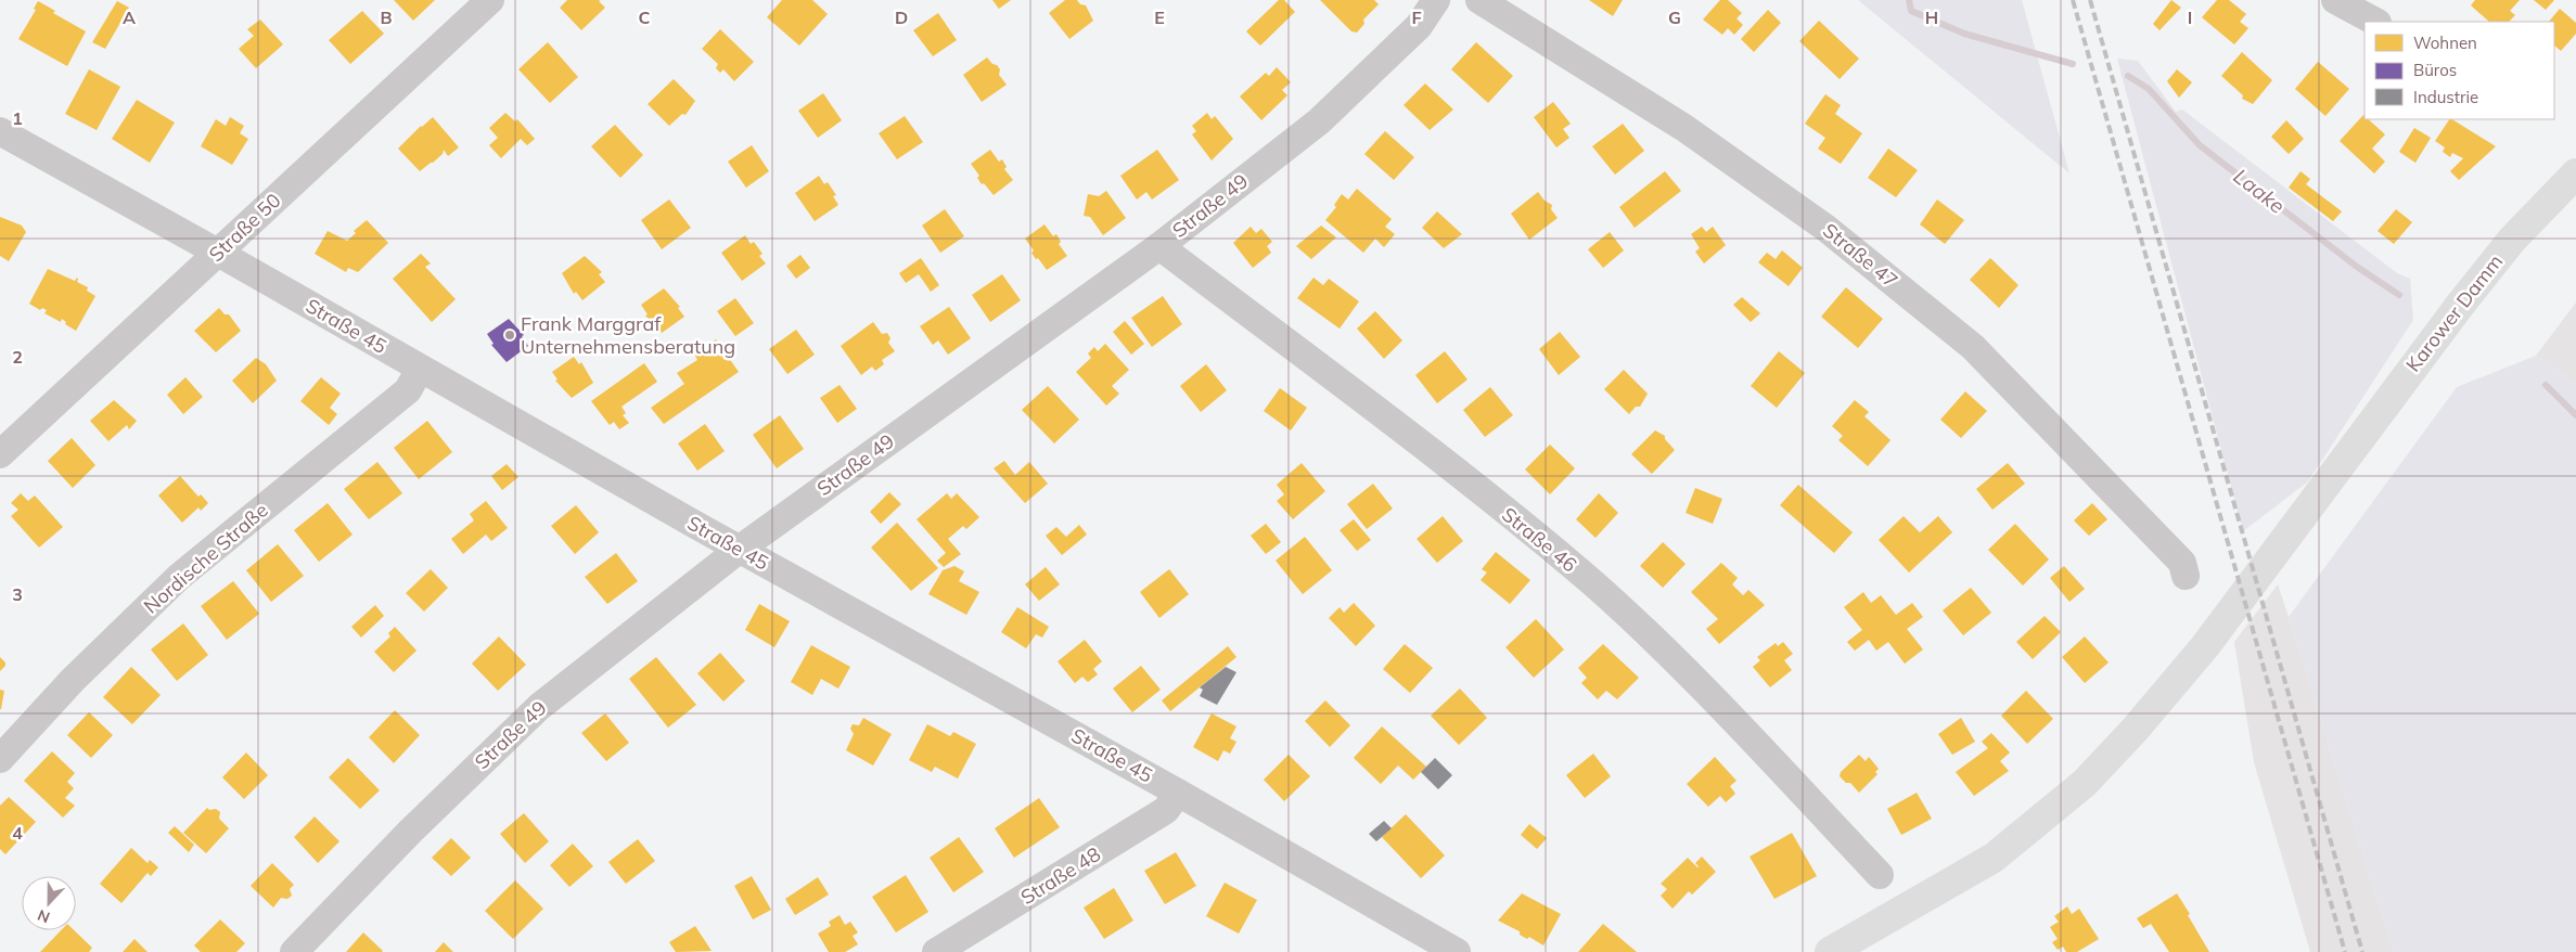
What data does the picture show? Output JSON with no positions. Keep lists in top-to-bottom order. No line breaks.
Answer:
{"streets":{"main road":["Karower Damm"],"street":["Straße 49","Straße 50","Straße 47","Straße 45","Straße 46","Nordische Straße","Straße 48"]},"crossings":[["Straße 49","Straße 45"],["Straße 49","Straße 46"],["Straße 50","Straße 45"],["Straße 45","Nordische Straße"],["Straße 45","Straße 48"]],"water":["Laake"],"places":["Frank Marggraf Unternehmensberatung"],"legend":["Wohnen","Büros","Industrie"],"north":"bottom","grid":{"columns":["A","B","C","D","E","F","G","H","I"],"rows":["1","2","3","4"]}}
